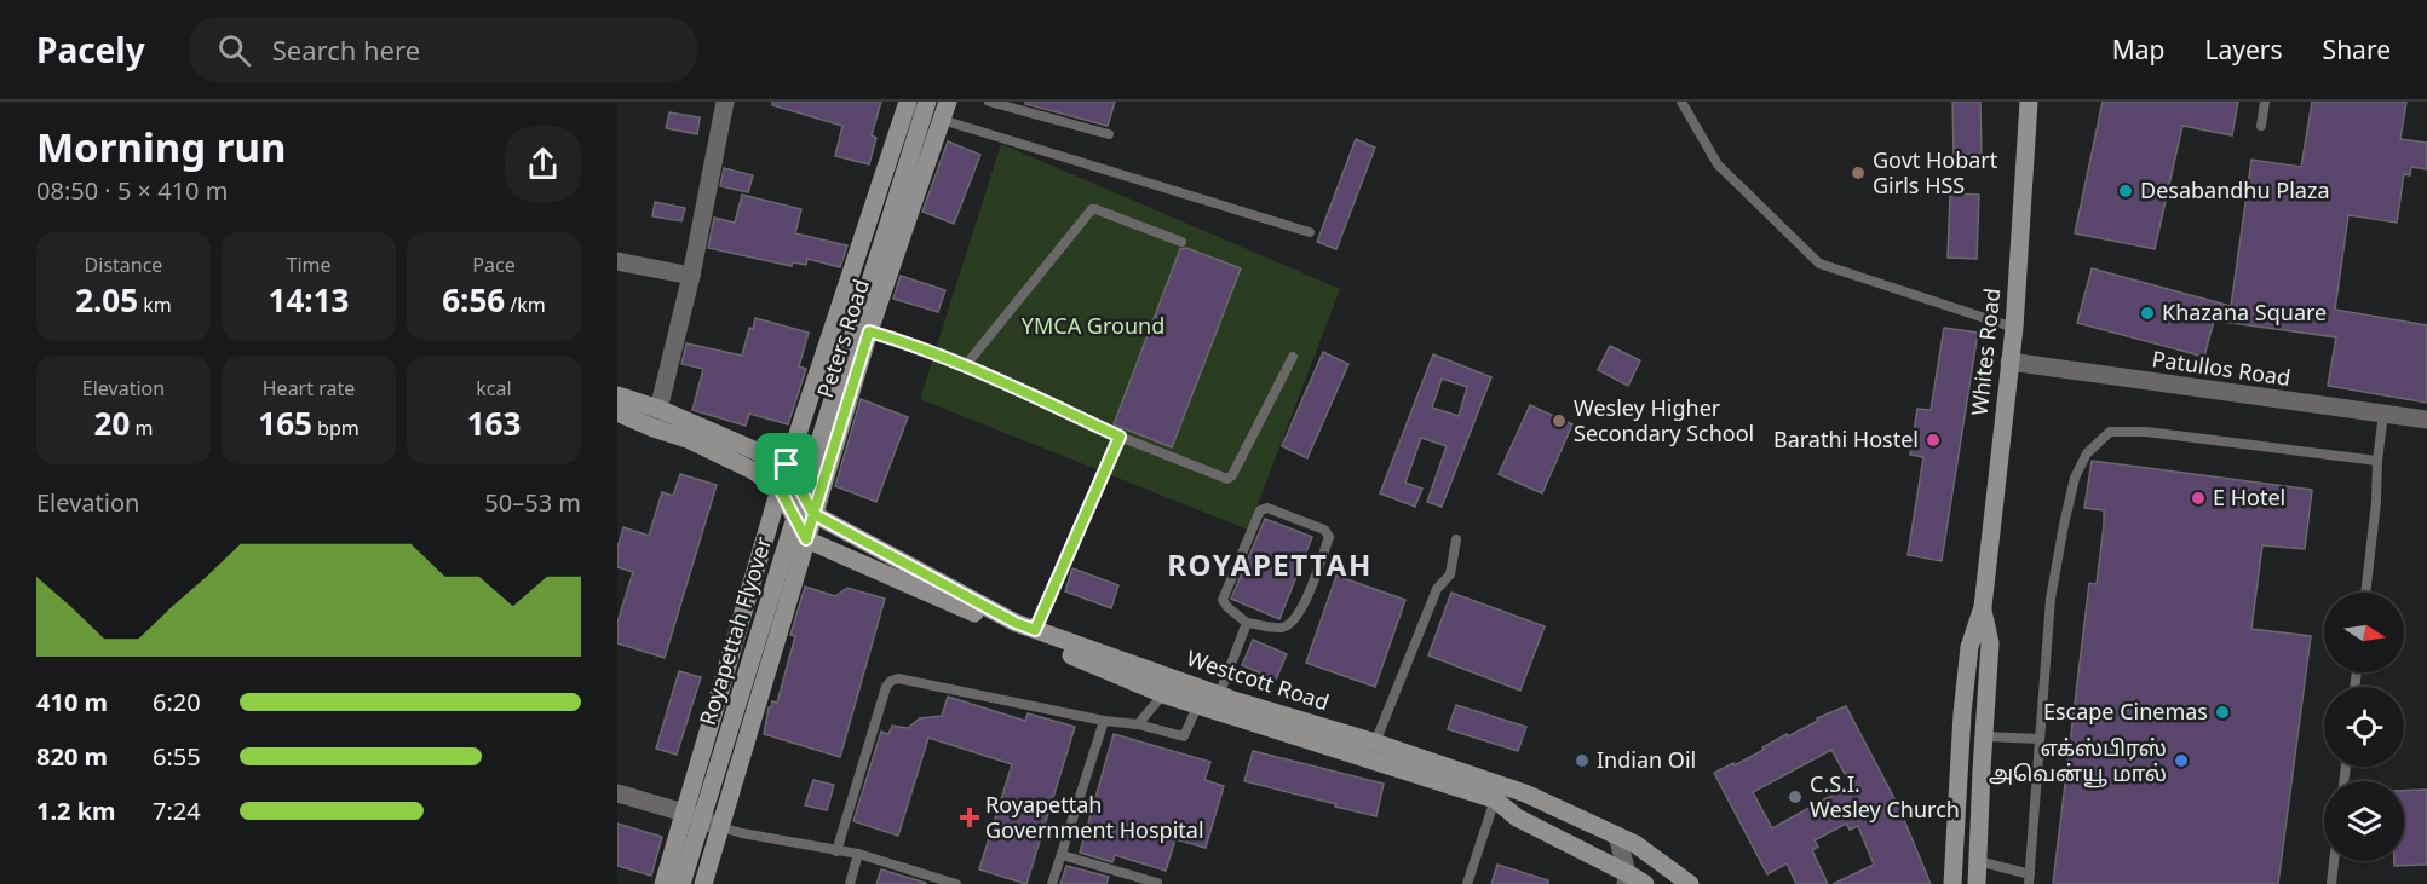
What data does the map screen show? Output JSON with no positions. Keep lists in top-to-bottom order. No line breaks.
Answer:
{"streets":{"main road":["Peters Road","Whites Road","Royapettah Flyover","Westcott Road"],"street":["Patullos Road"]},"crossings":[["Peters Road","Westcott Road"],["Whites Road","Patullos Road"]],"districts":["ROYAPETTAH"],"parks":["YMCA Ground"],"places":{"other":["Govt Hobart Girls HSS","Desabandhu Plaza","Khazana Square","Wesley Higher Secondary School","Barathi Hostel","E Hotel","Escape Cinemas","Indian Oil","எக்ஸ்பிரஸ் அவென்யூ மால்","C.S.I. Wesley Church"],"health":["Royapettah Government Hospital"]},"north":"right","page":{"header":"Pacely","search":"Search here","nav":["Map","Layers","Share"],"heading":["Morning run","08:50 · 5 × 410 m"],"stats":[["Distance","2.05 km"],["Time","14:13"],["Pace","6:56 /km"],["Elevation","20 m"],["Heart rate","165 bpm"],["kcal","163"]],"chart":["Elevation","50–53 m"],"list":[{"name":"410 m","note":"6:20"},{"name":"820 m","note":"6:55"},{"name":"1.2 km","note":"7:24"}]}}
